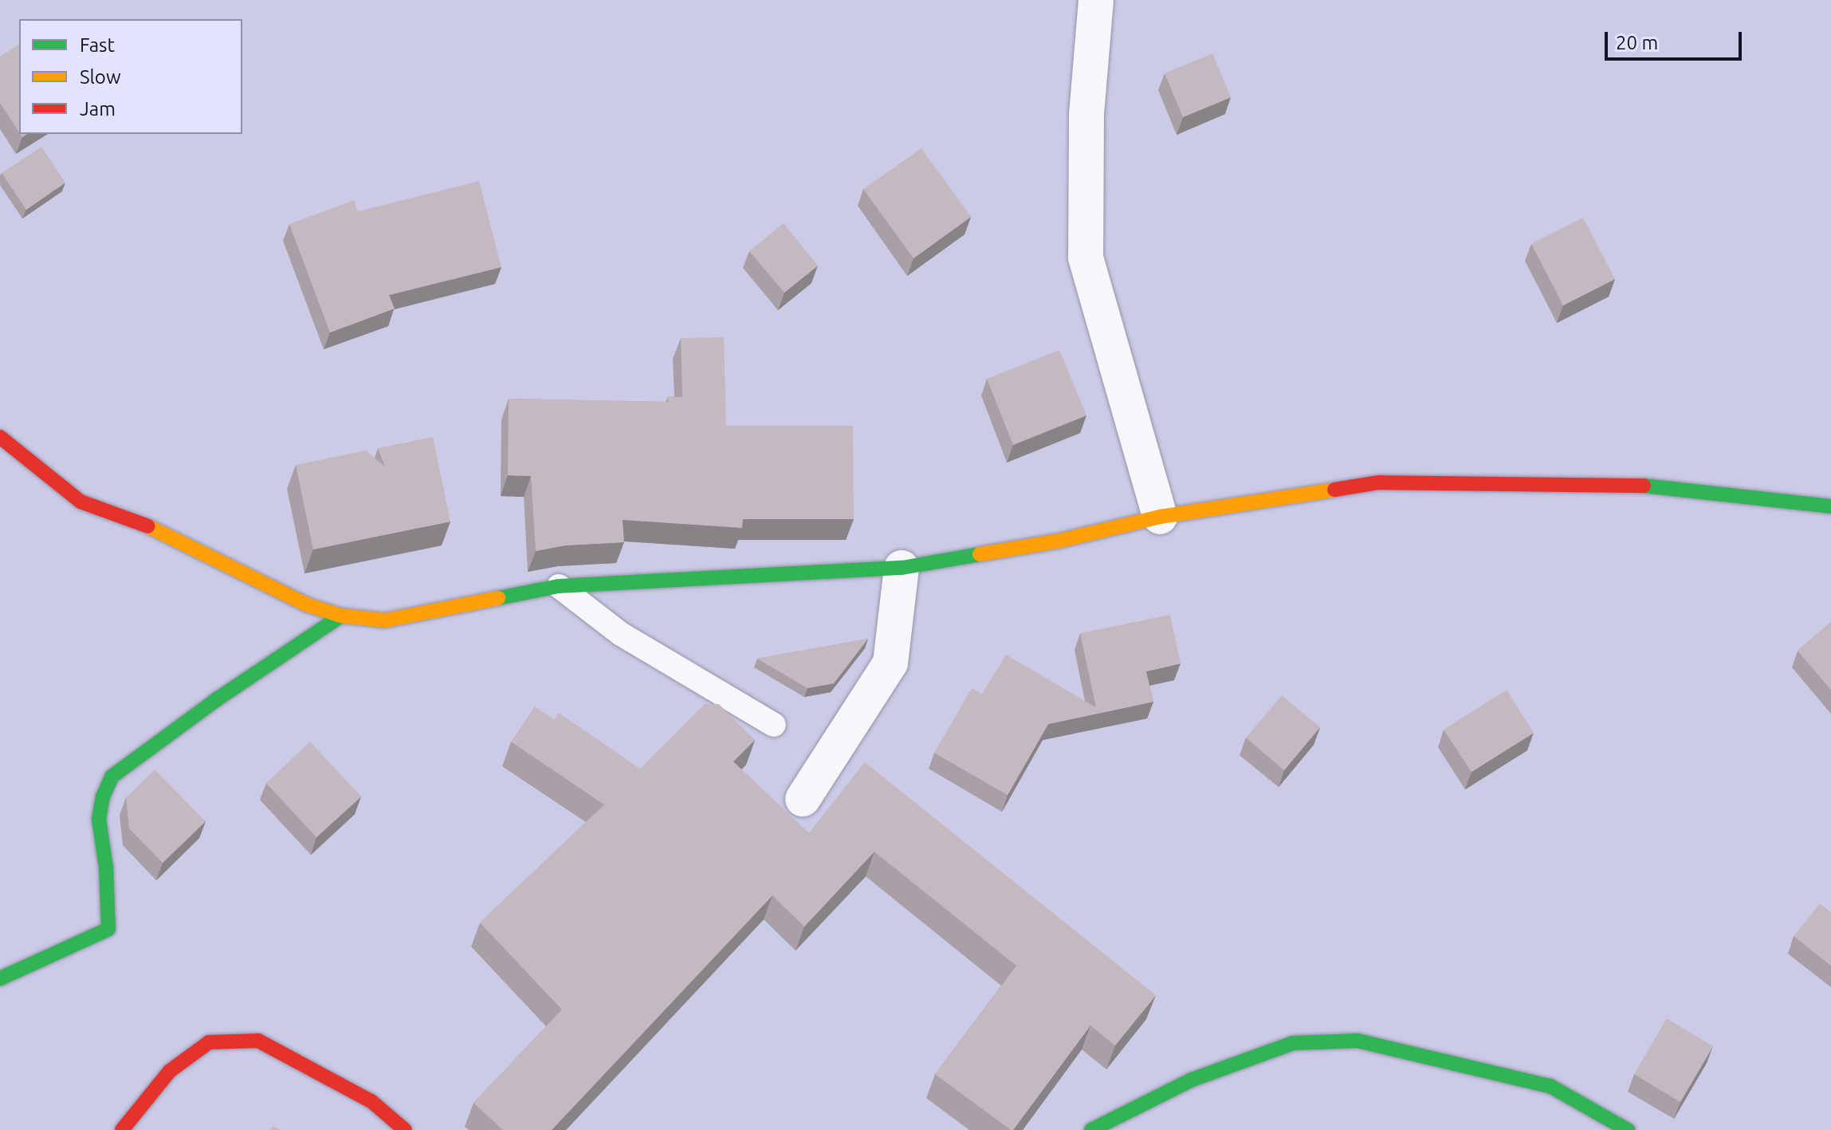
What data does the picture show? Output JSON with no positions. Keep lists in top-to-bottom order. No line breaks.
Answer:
{"legend":["Fast","Slow","Jam"],"scale_bar":"20 m"}
